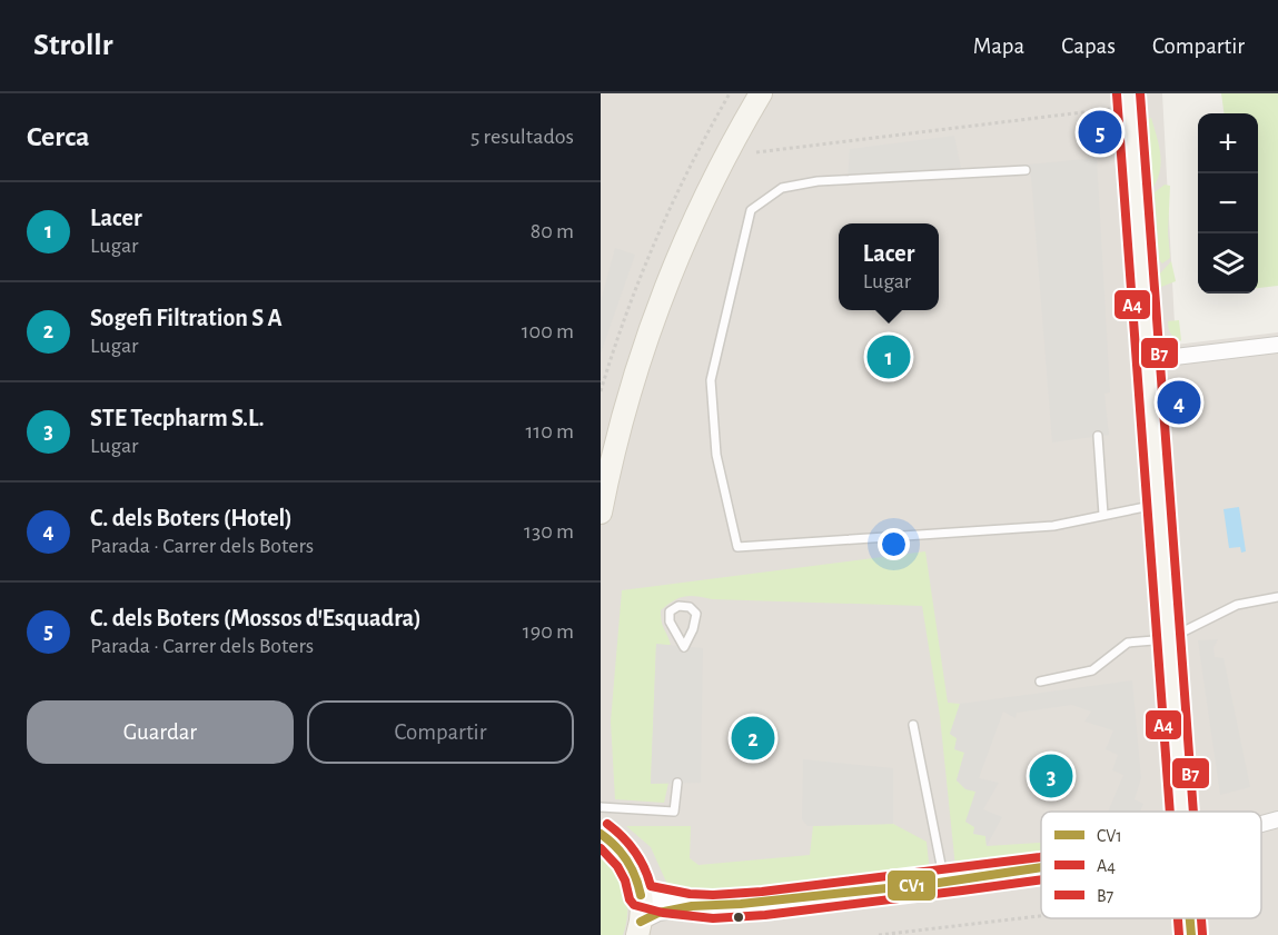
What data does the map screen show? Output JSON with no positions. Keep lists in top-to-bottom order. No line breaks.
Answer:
{"lines":["transit line B7","transit line A4","transit line CV1"],"legend":["CV1","A4","B7"],"page":{"header":"Strollr","nav":["Mapa","Capas","Compartir"],"heading":["Cerca","5 resultados"],"pins":["5","1","4","2","3"],"map_buttons":["+","−"],"list":[{"mark":"1","name":"Lacer","note":"Lugar","value":"80 m"},{"mark":"2","name":"Sogefi Filtration S A","note":"Lugar","value":"100 m"},{"mark":"3","name":"STE Tecpharm S.L.","note":"Lugar","value":"110 m"},{"mark":"4","name":"C. dels Boters (Hotel)","note":"Parada · Carrer dels Boters","value":"130 m"},{"mark":"5","name":"C. dels Boters (Mossos d'Esquadra)","note":"Parada · Carrer dels Boters","value":"190 m"}],"popup":["Lacer","Lugar"],"buttons":["Guardar","Compartir"]}}
